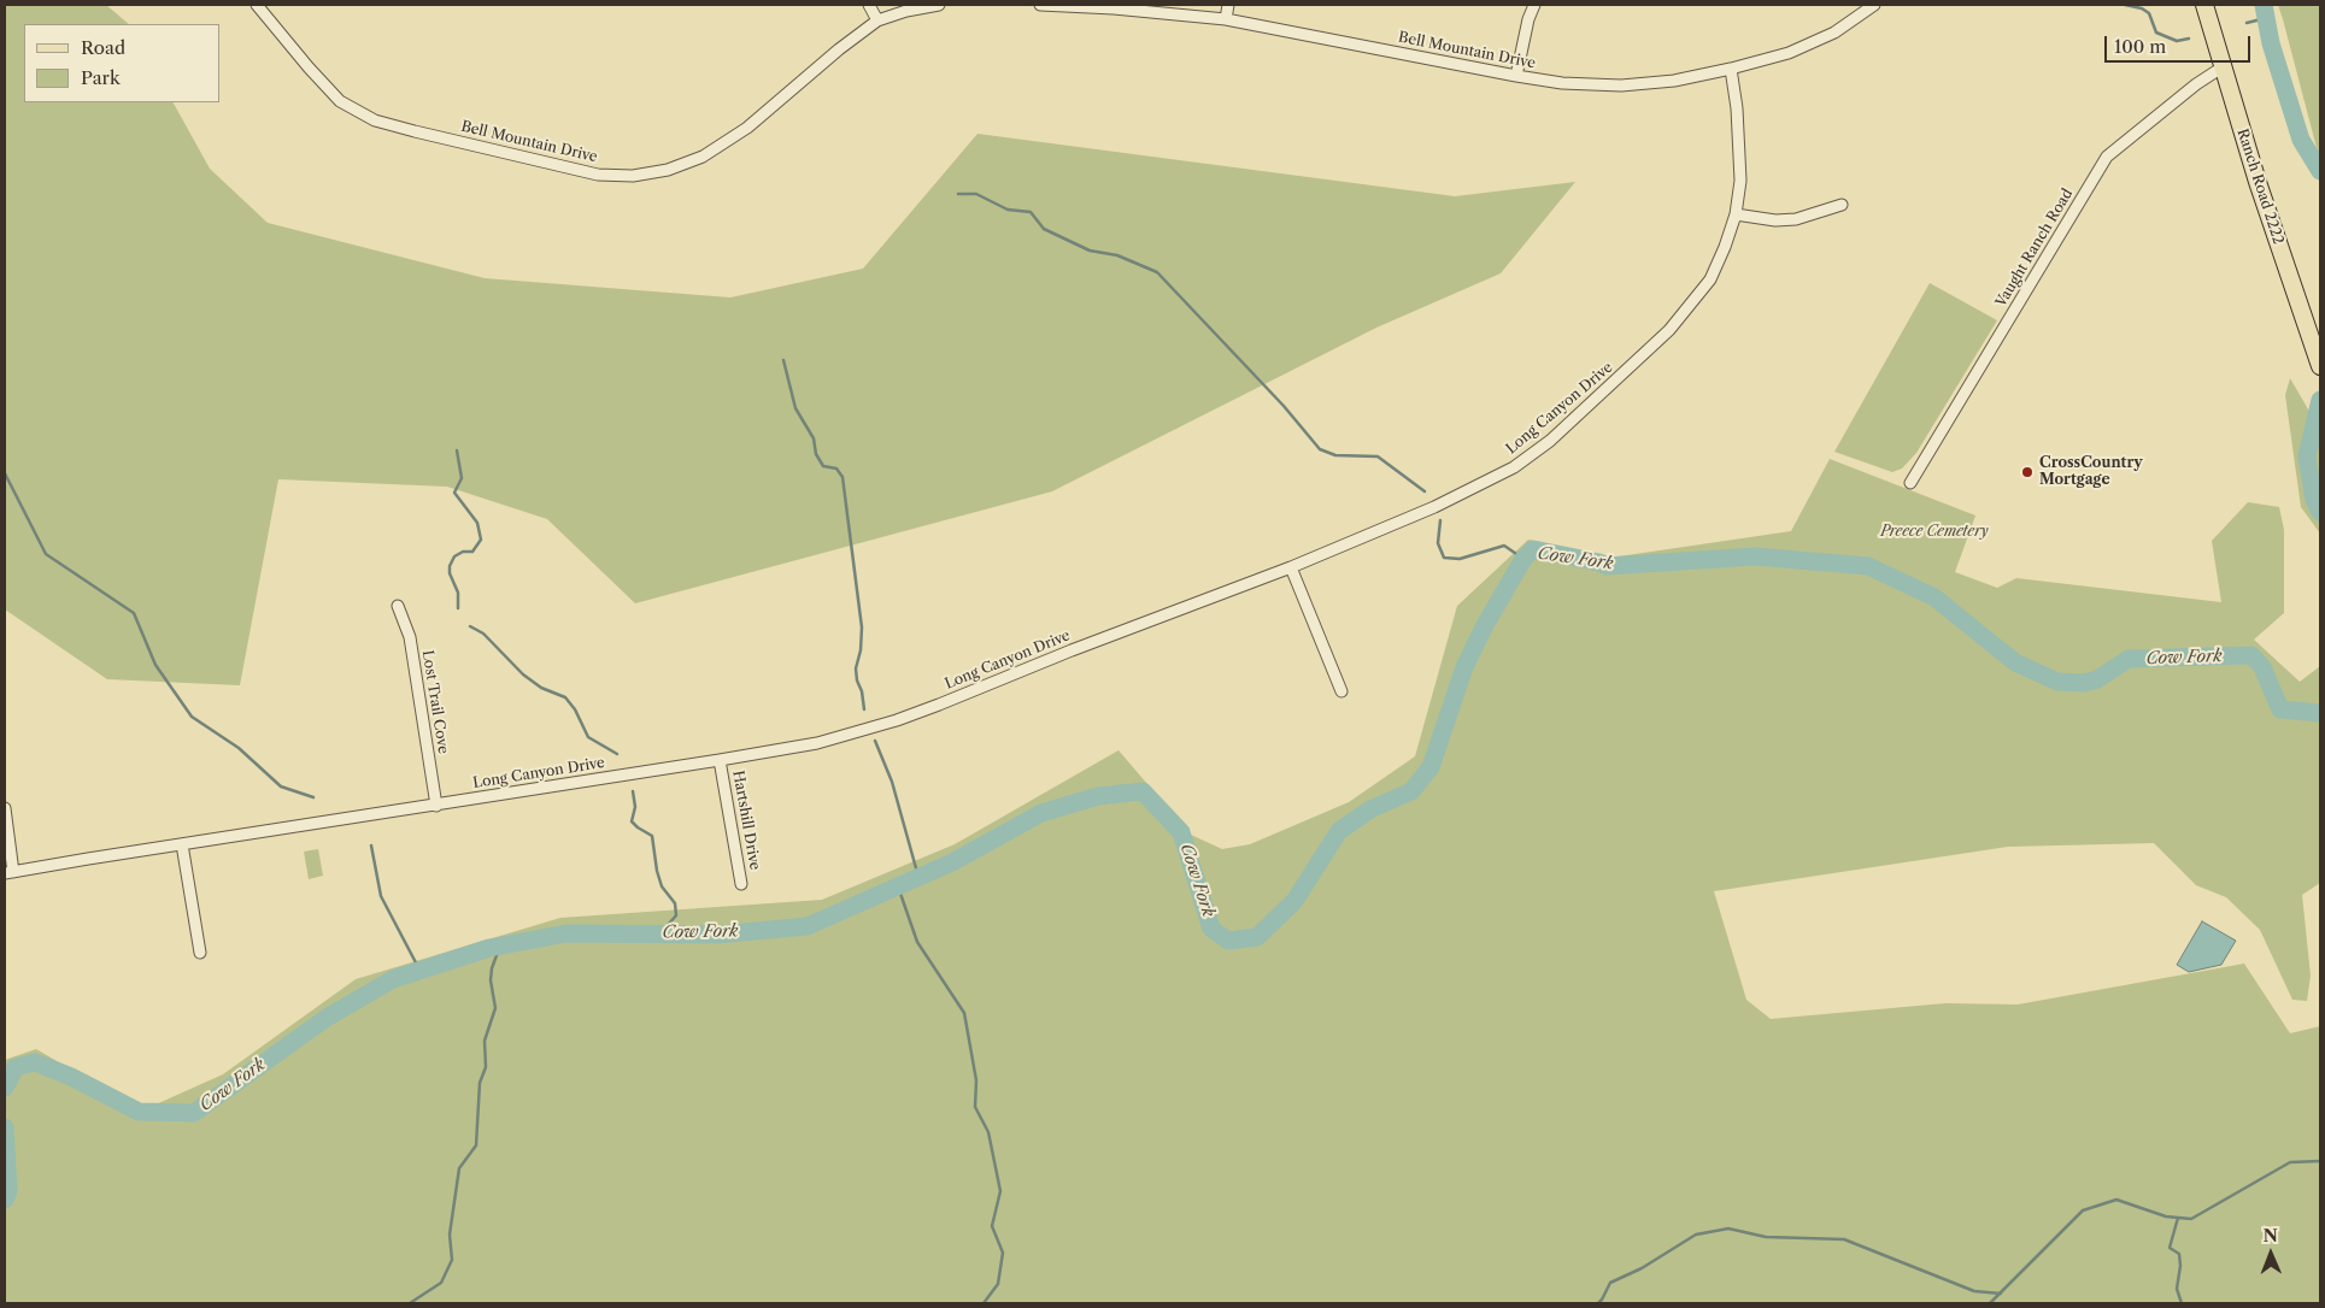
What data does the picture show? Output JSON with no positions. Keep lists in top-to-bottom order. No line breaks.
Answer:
{"streets":{"main road":["Ranch Road 2222"],"street":["Bell Mountain Drive","Vaught Ranch Road","Long Canyon Drive","Lost Trail Cove","Hartshill Drive"]},"crossings":[["Bell Mountain Drive","Long Canyon Drive"],["Ranch Road 2222","Vaught Ranch Road"],["Long Canyon Drive","Lost Trail Cove"],["Long Canyon Drive","Hartshill Drive"]],"water":["Cow Fork"],"parks":["Preece Cemetery"],"places":["CrossCountry Mortgage"],"legend":["Road","Park"],"scale_bar":"100 m","north":"top"}
